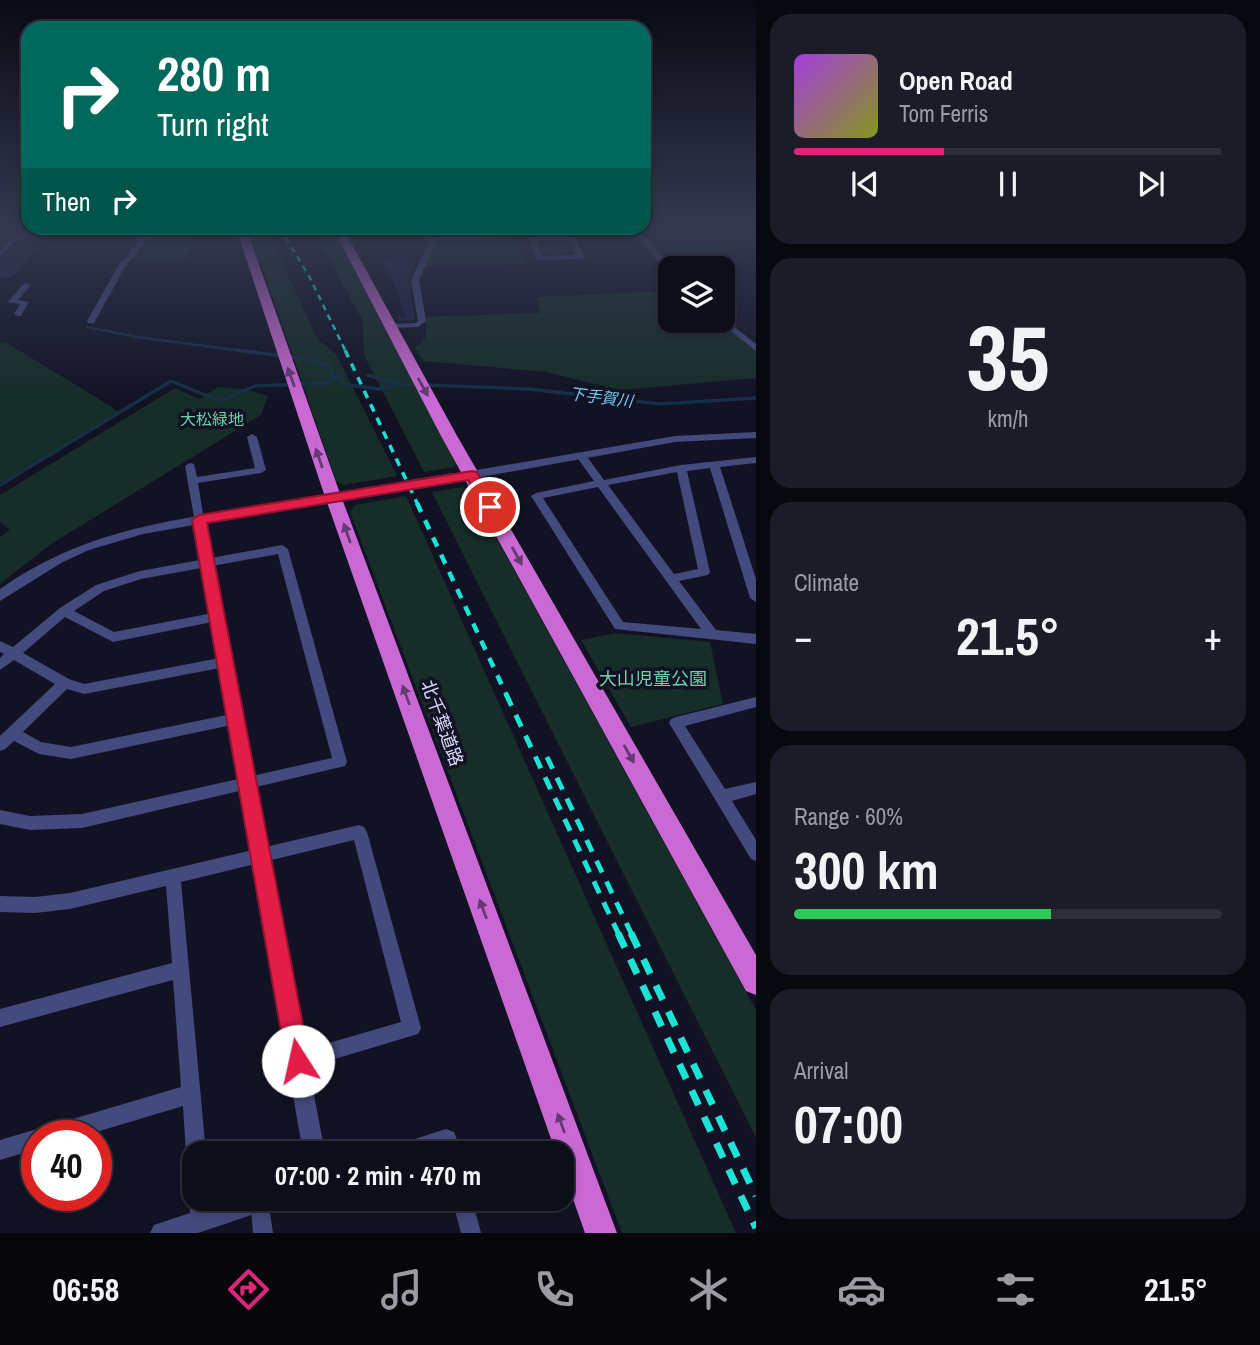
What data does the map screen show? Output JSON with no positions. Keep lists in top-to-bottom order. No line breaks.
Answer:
{"streets":{"highway":["北千葉道路"]},"water":["下手賀川"],"parks":["大松緑地","大山児童公園"],"page":{"turn":["280 m","Turn right"],"song":["Open Road","Tom Ferris"],"then":"Then","tile":[["35","km/h"],"Climate",["Range · 60%","300 km"],["Arrival","07:00"]],"heat":["−","21.5°","+"],"limit":"40","trip":"07:00 · 2 min · 470 m","tabs":["06:58","21.5°"]}}
